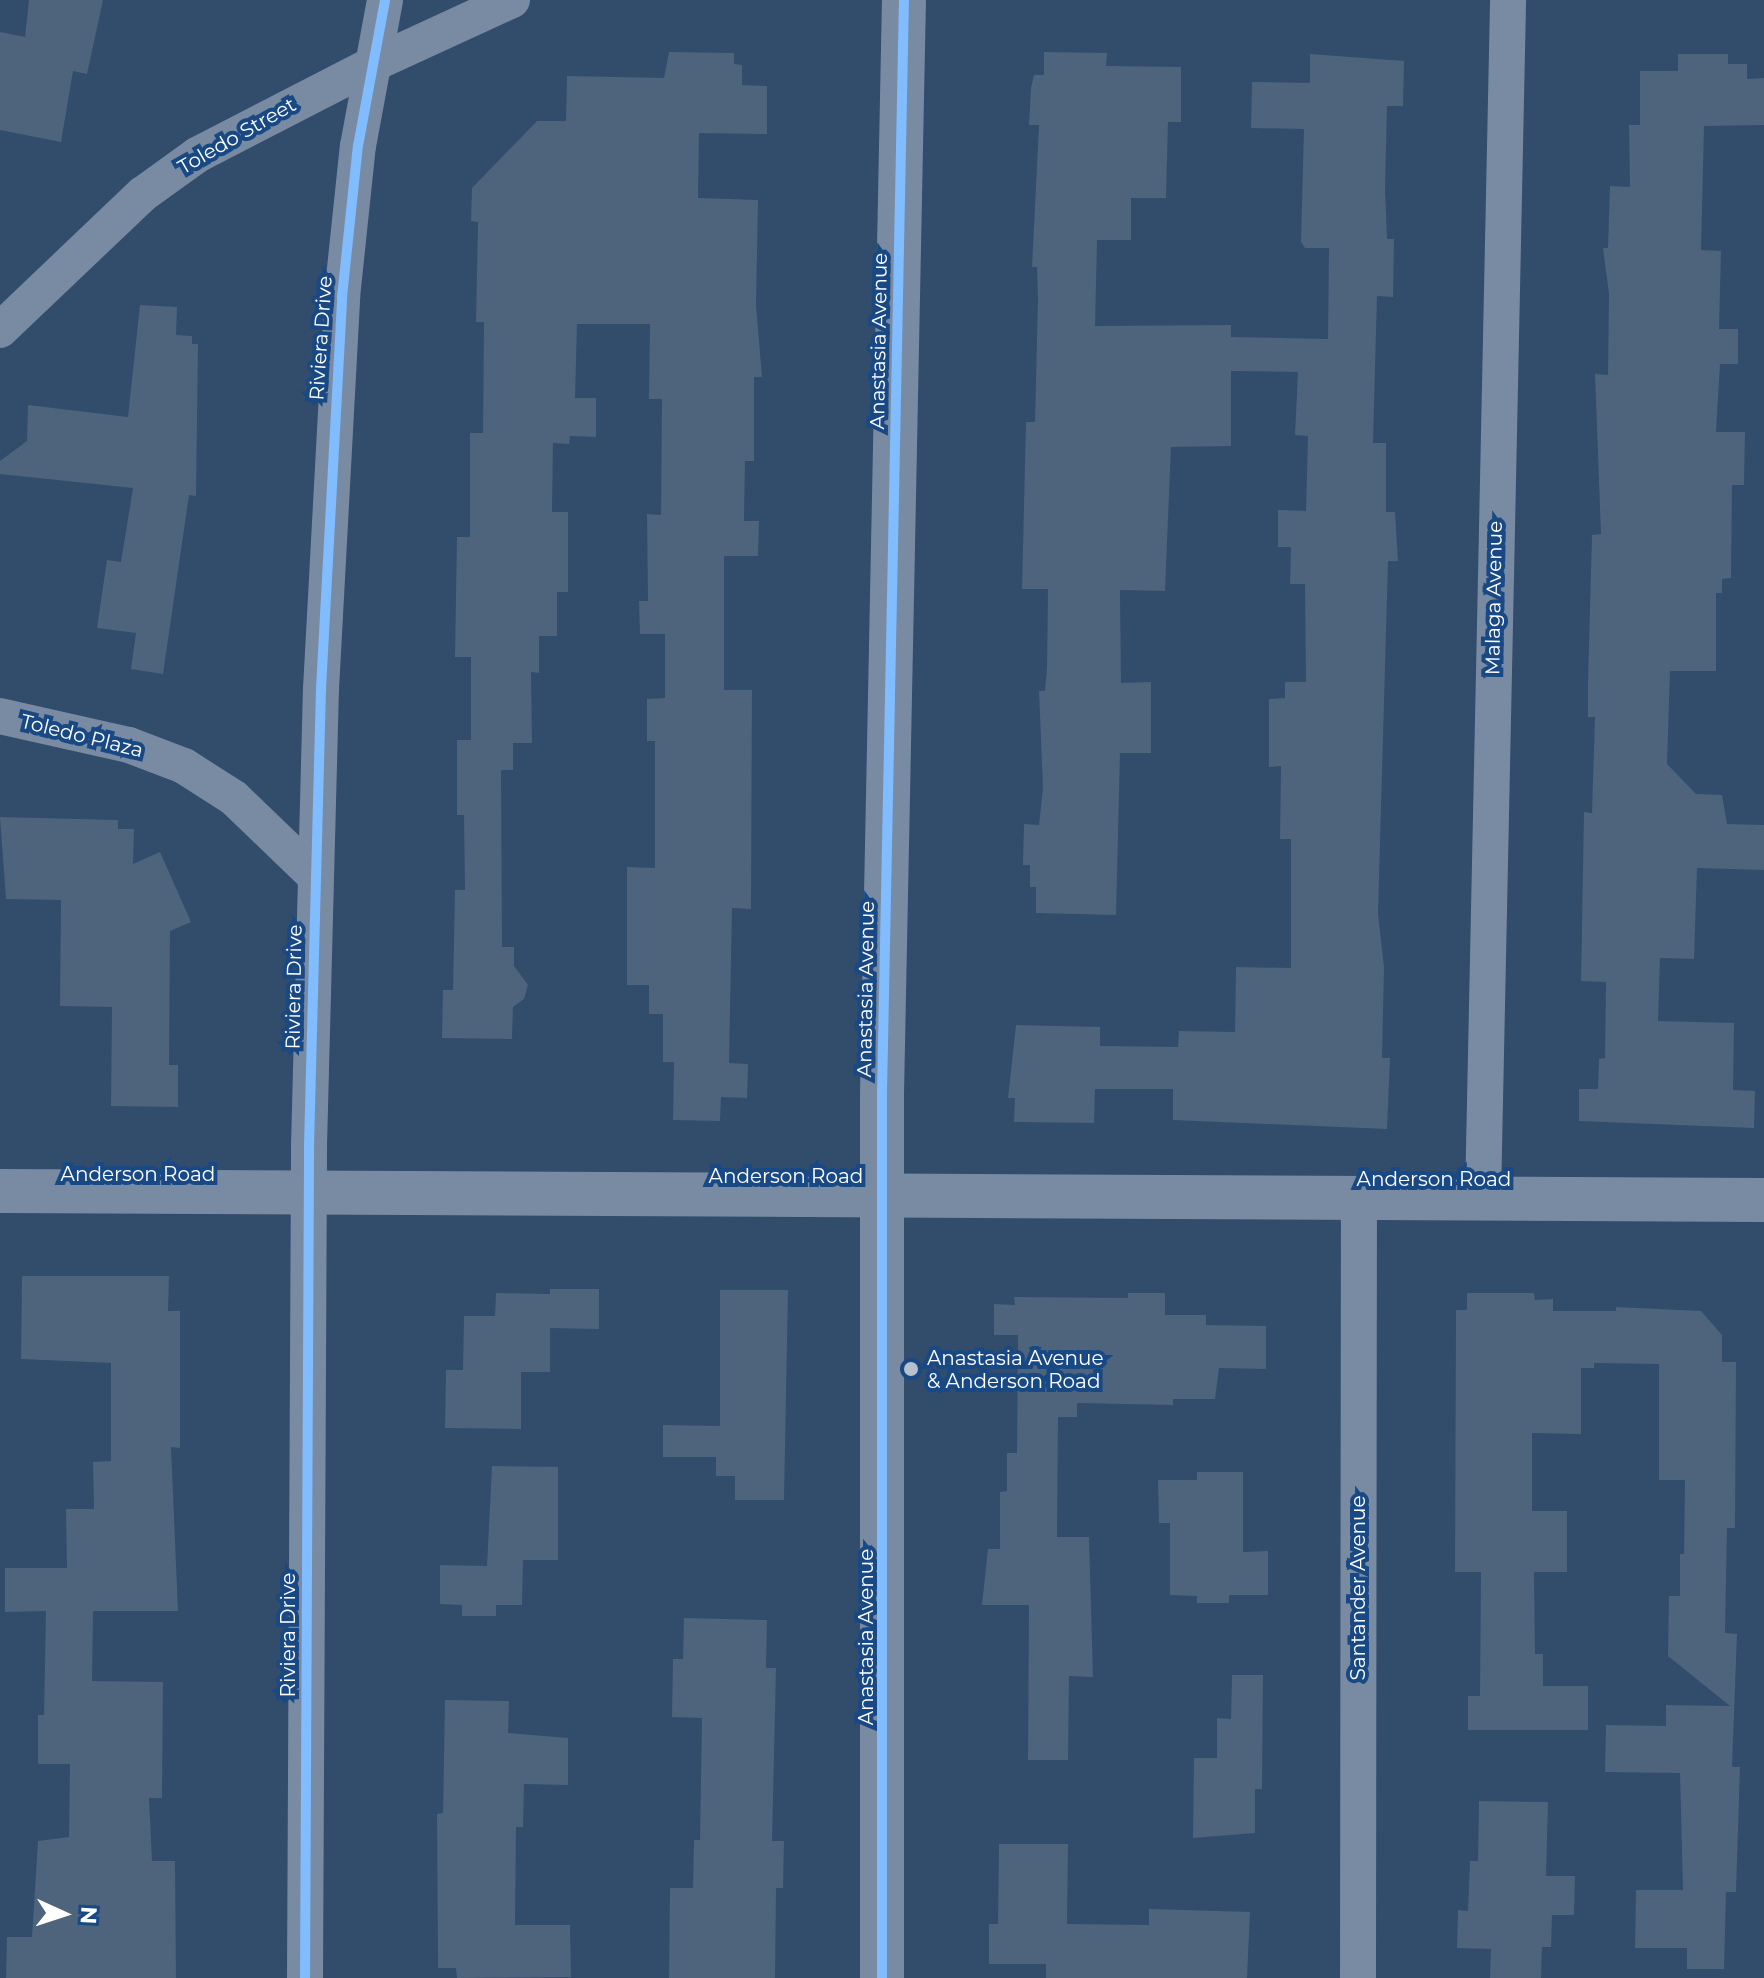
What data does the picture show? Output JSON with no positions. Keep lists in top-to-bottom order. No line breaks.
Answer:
{"streets":{"street":["Toledo Street","Riviera Drive","Anastasia Avenue","Malaga Avenue","Toledo Plaza","Anderson Road","Santander Avenue"]},"crossings":[["Toledo Street","Riviera Drive"],["Riviera Drive","Toledo Plaza"],["Riviera Drive","Anderson Road"],["Anastasia Avenue","Anderson Road"],["Malaga Avenue","Anderson Road"],["Anderson Road","Santander Avenue"]],"places":["Anastasia Avenue & Anderson Road"],"north":"right"}
